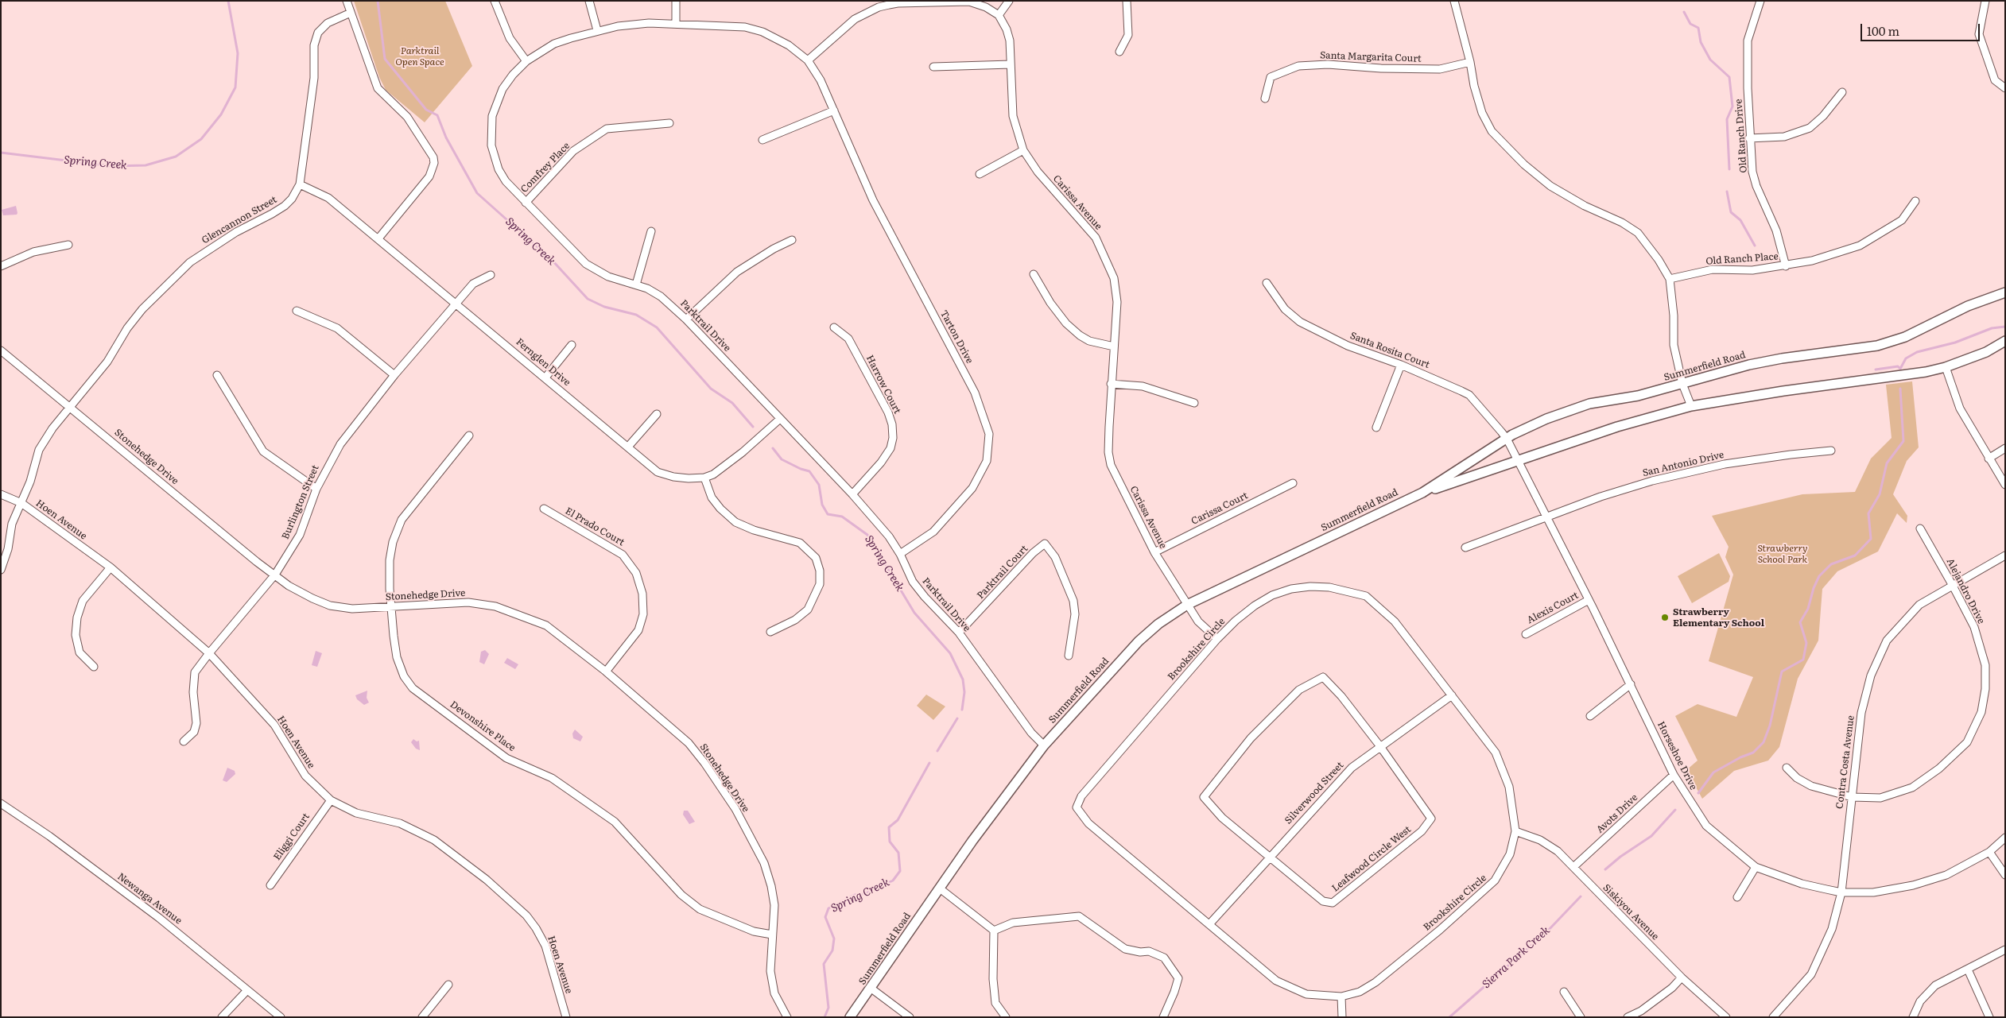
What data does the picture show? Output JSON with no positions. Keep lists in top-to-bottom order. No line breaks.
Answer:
{"streets":{"street":["Santa Margarita Court","Old Ranch Drive","Comfrey Place","Carissa Avenue","Glencannon Street","Old Ranch Place","Parktrail Drive","Tarton Drive","Santa Rosita Court","Fernglen Drive","Summerfield Road","Harrow Court","Stonehedge Drive","San Antonio Drive","Burlington Street","Carissa Court","Hoen Avenue","El Prado Court","Parktrail Court","Alejandro Drive","Alexis Court","Brookshire Circle","Devonshire Place","Horseshoe Drive","Contra Costa Avenue","Silverwood Street","Avots Drive","Eliggi Court","Leafwood Circle West","Newanga Avenue","Siskiyou Avenue"]},"crossings":[["Old Ranch Drive","Old Ranch Place"],["Comfrey Place","Parktrail Drive"],["Carissa Avenue","Summerfield Road"],["Carissa Avenue","Carissa Court"],["Carissa Avenue","Brookshire Circle"],["Glencannon Street","Fernglen Drive"],["Glencannon Street","Stonehedge Drive"],["Glencannon Street","Hoen Avenue"],["Parktrail Drive","Tarton Drive"],["Parktrail Drive","Fernglen Drive"],["Parktrail Drive","Summerfield Road"],["Parktrail Drive","Harrow Court"],["Parktrail Drive","Parktrail Court"],["Santa Rosita Court","Summerfield Road"],["Santa Rosita Court","Horseshoe Drive"],["Fernglen Drive","Burlington Street"],["Summerfield Road","Horseshoe Drive"],["Stonehedge Drive","Burlington Street"],["Stonehedge Drive","El Prado Court"],["Stonehedge Drive","Devonshire Place"],["San Antonio Drive","Horseshoe Drive"],["Burlington Street","Hoen Avenue"],["Hoen Avenue","Eliggi Court"],["Alejandro Drive","Contra Costa Avenue"],["Alexis Court","Horseshoe Drive"],["Brookshire Circle","Silverwood Street"],["Brookshire Circle","Siskiyou Avenue"],["Horseshoe Drive","Contra Costa Avenue"],["Horseshoe Drive","Avots Drive"],["Silverwood Street","Leafwood Circle West"],["Avots Drive","Siskiyou Avenue"]],"water":["Spring Creek","Sierra Park Creek"],"parks":["Parktrail Open Space","Strawberry School Park"],"places":["Strawberry Elementary School"],"scale_bar":"100 m"}
